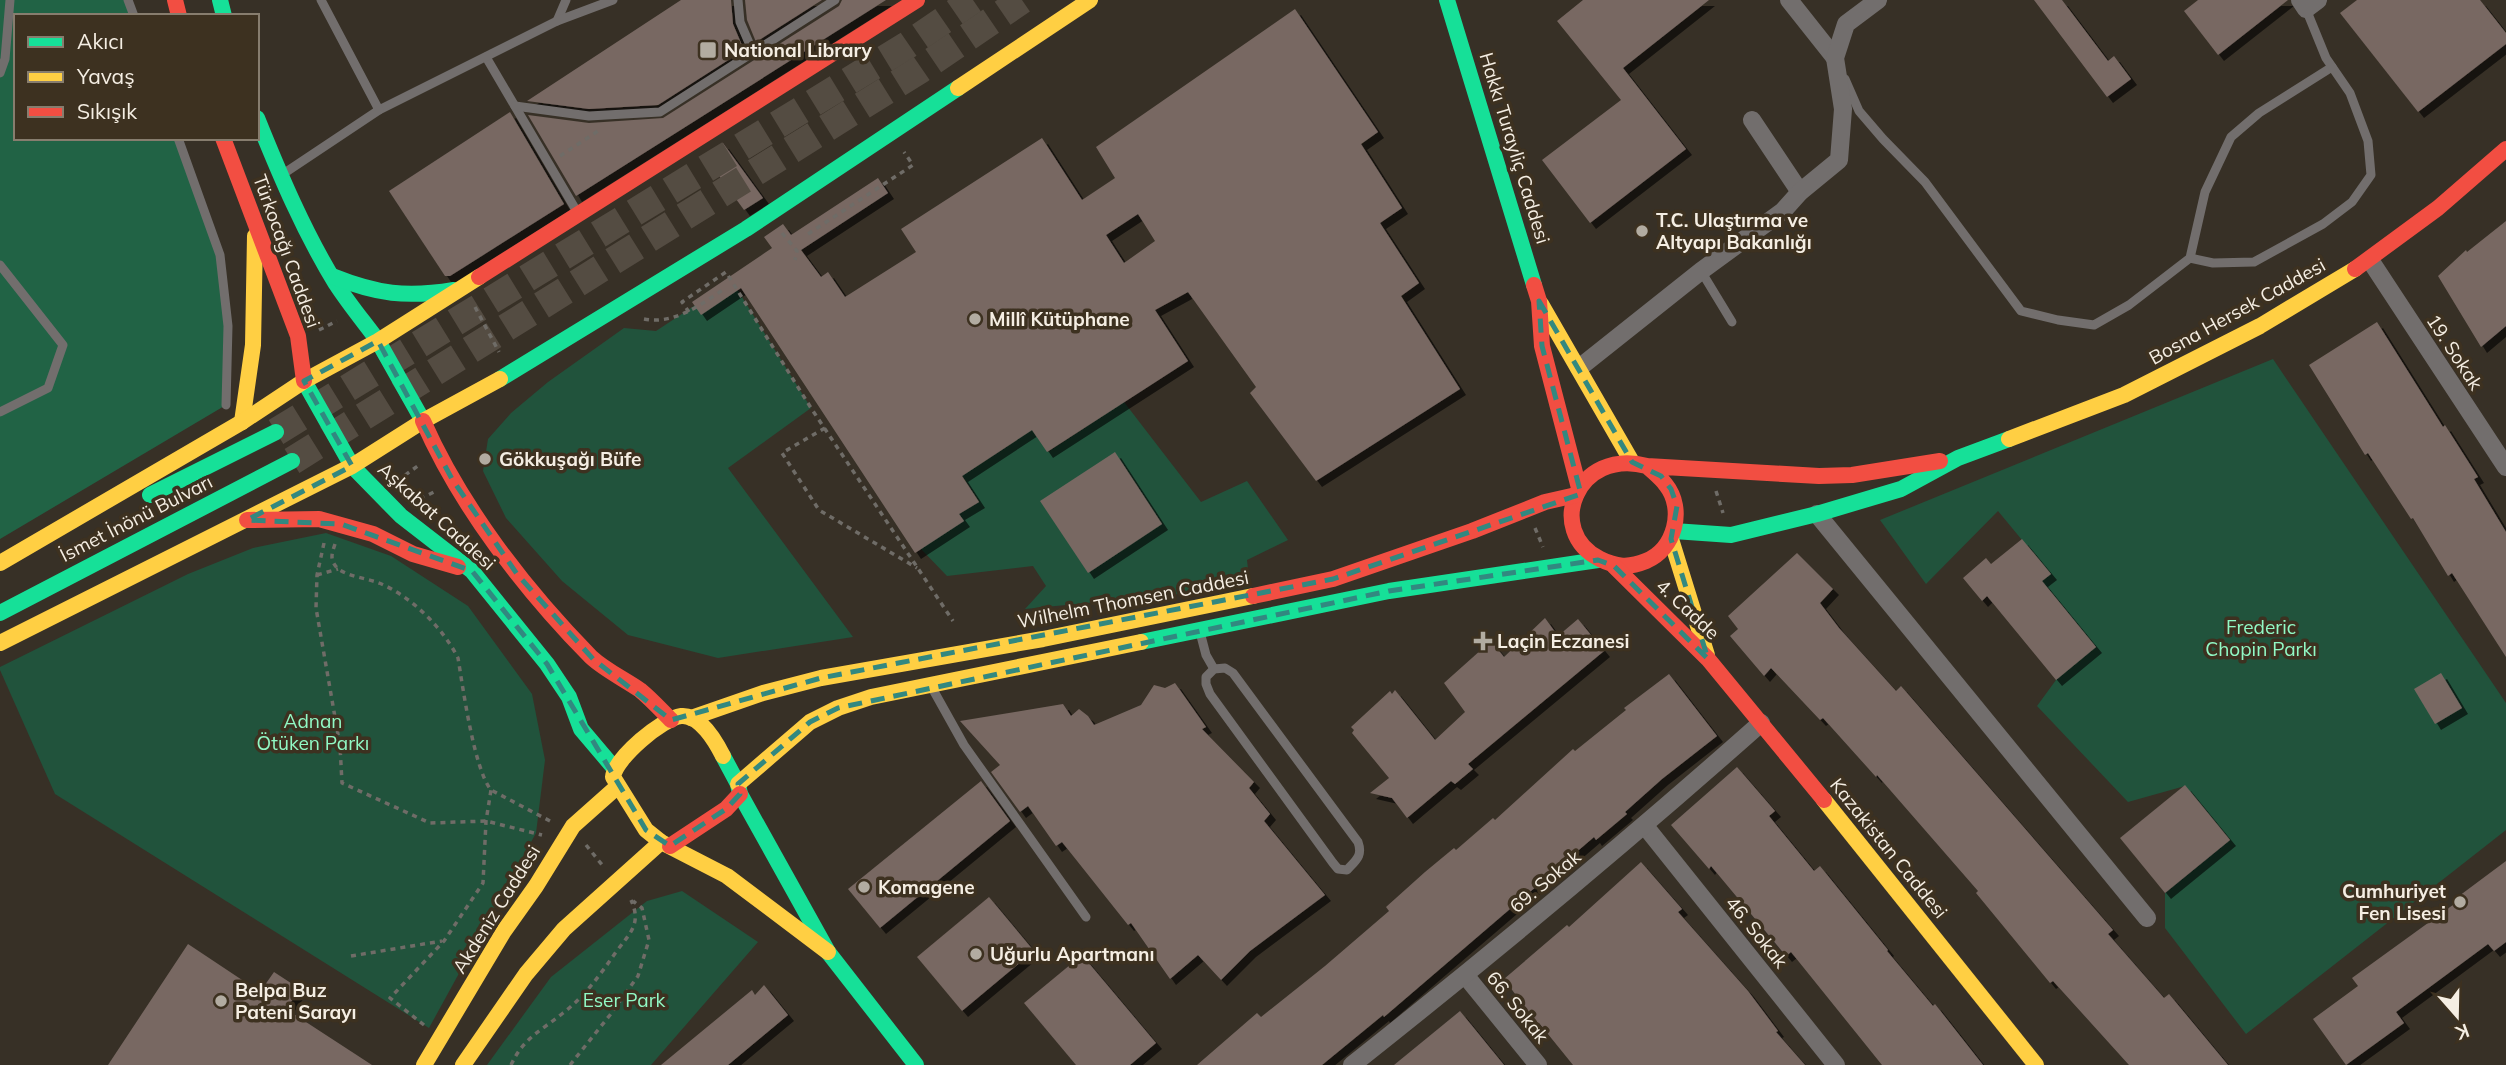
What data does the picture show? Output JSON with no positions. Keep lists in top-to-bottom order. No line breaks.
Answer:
{"streets":{"main road":["Hakkı Turayliç Caddesi","Türkocağı Caddesi","Bosna Hersek Caddesi","Aşkabat Caddesi","İsmet İnönü Bulvarı","Wilhelm Thomsen Caddesi","4. Cadde","Kazakistan Caddesi","Akdeniz Caddesi"],"street":["19. Sokak","69. Sokak","46. Sokak","66. Sokak"]},"crossings":[["Hakkı Turayliç Caddesi","Wilhelm Thomsen Caddesi"],["Hakkı Turayliç Caddesi","4. Cadde"],["Türkocağı Caddesi","Aşkabat Caddesi"],["Bosna Hersek Caddesi","19. Sokak"],["Aşkabat Caddesi","Wilhelm Thomsen Caddesi"],["Aşkabat Caddesi","Akdeniz Caddesi"],["Wilhelm Thomsen Caddesi","4. Cadde"],["Wilhelm Thomsen Caddesi","Akdeniz Caddesi"],["4. Cadde","Kazakistan Caddesi"],["Kazakistan Caddesi","69. Sokak"],["69. Sokak","46. Sokak"],["69. Sokak","66. Sokak"]],"parks":["Frederic Chopin Parkı","Adnan Ötüken Parkı","Eser Park"],"places":{"transit":["National Library"],"other":["T.C. Ulaştırma ve Altyapı Bakanlığı","Millî Kütüphane","Gökkuşağı Büfe","Komagene","Cumhuriyet Fen Lisesi","Uğurlu Apartmanı","Belpa Buz Pateni Sarayı"],"health":["Laçin Eczanesi"]},"legend":["Akıcı","Yavaş","Sıkışık"],"north":"bottom"}
